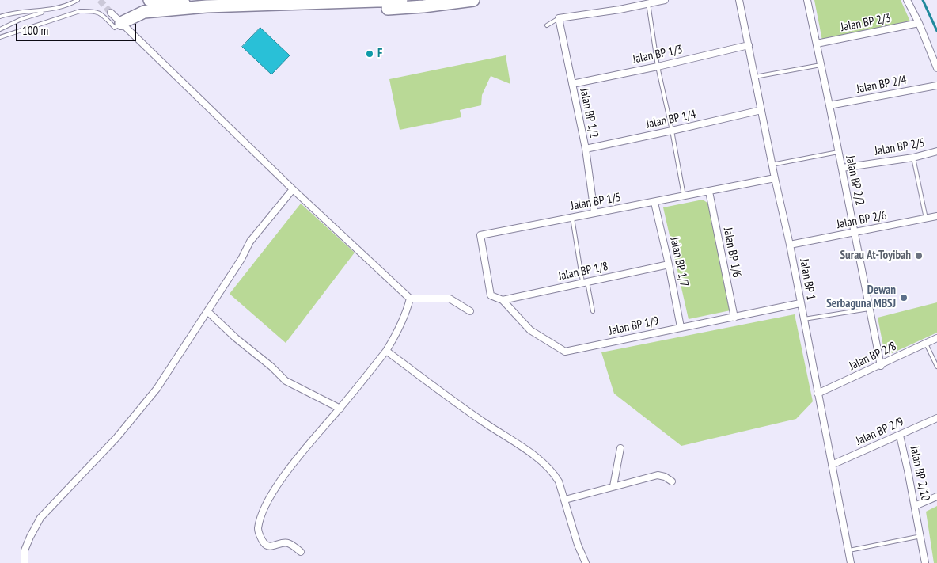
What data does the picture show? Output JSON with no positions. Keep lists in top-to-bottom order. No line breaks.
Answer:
{"streets":{"street":["Jalan BP 2/3","Jalan BP 1/3","Jalan BP 2/4","Jalan BP 1/2","Jalan BP 1/4","Jalan BP 2/5","Jalan BP 2/2","Jalan BP 1/5","Jalan BP 2/6","Jalan BP 1/6","Jalan BP 1/7","Jalan BP 1/8","Jalan BP 1","Jalan BP 1/9","Jalan BP 2/8","Jalan BP 2/9","Jalan BP 2/10"]},"crossings":[["Jalan BP 2/3","Jalan BP 2/2"],["Jalan BP 1/3","Jalan BP 1/2"],["Jalan BP 1/3","Jalan BP 1"],["Jalan BP 2/4","Jalan BP 2/2"],["Jalan BP 1/2","Jalan BP 1/4"],["Jalan BP 1/2","Jalan BP 1/5"],["Jalan BP 1/4","Jalan BP 1"],["Jalan BP 2/5","Jalan BP 2/2"],["Jalan BP 2/2","Jalan BP 2/6"],["Jalan BP 2/2","Jalan BP 2/8"],["Jalan BP 1/5","Jalan BP 1/6"],["Jalan BP 1/5","Jalan BP 1/7"],["Jalan BP 1/5","Jalan BP 1"],["Jalan BP 1/5","Jalan BP 1/9"],["Jalan BP 2/6","Jalan BP 1"],["Jalan BP 1/6","Jalan BP 1/9"],["Jalan BP 1/7","Jalan BP 1/8"],["Jalan BP 1/7","Jalan BP 1/9"],["Jalan BP 1/8","Jalan BP 1/9"],["Jalan BP 1","Jalan BP 1/9"],["Jalan BP 1","Jalan BP 2/8"],["Jalan BP 1","Jalan BP 2/9"],["Jalan BP 2/9","Jalan BP 2/10"]],"places":["F","Surau At-Toyibah","Dewan Serbaguna MBSJ"],"scale_bar":"100 m"}
